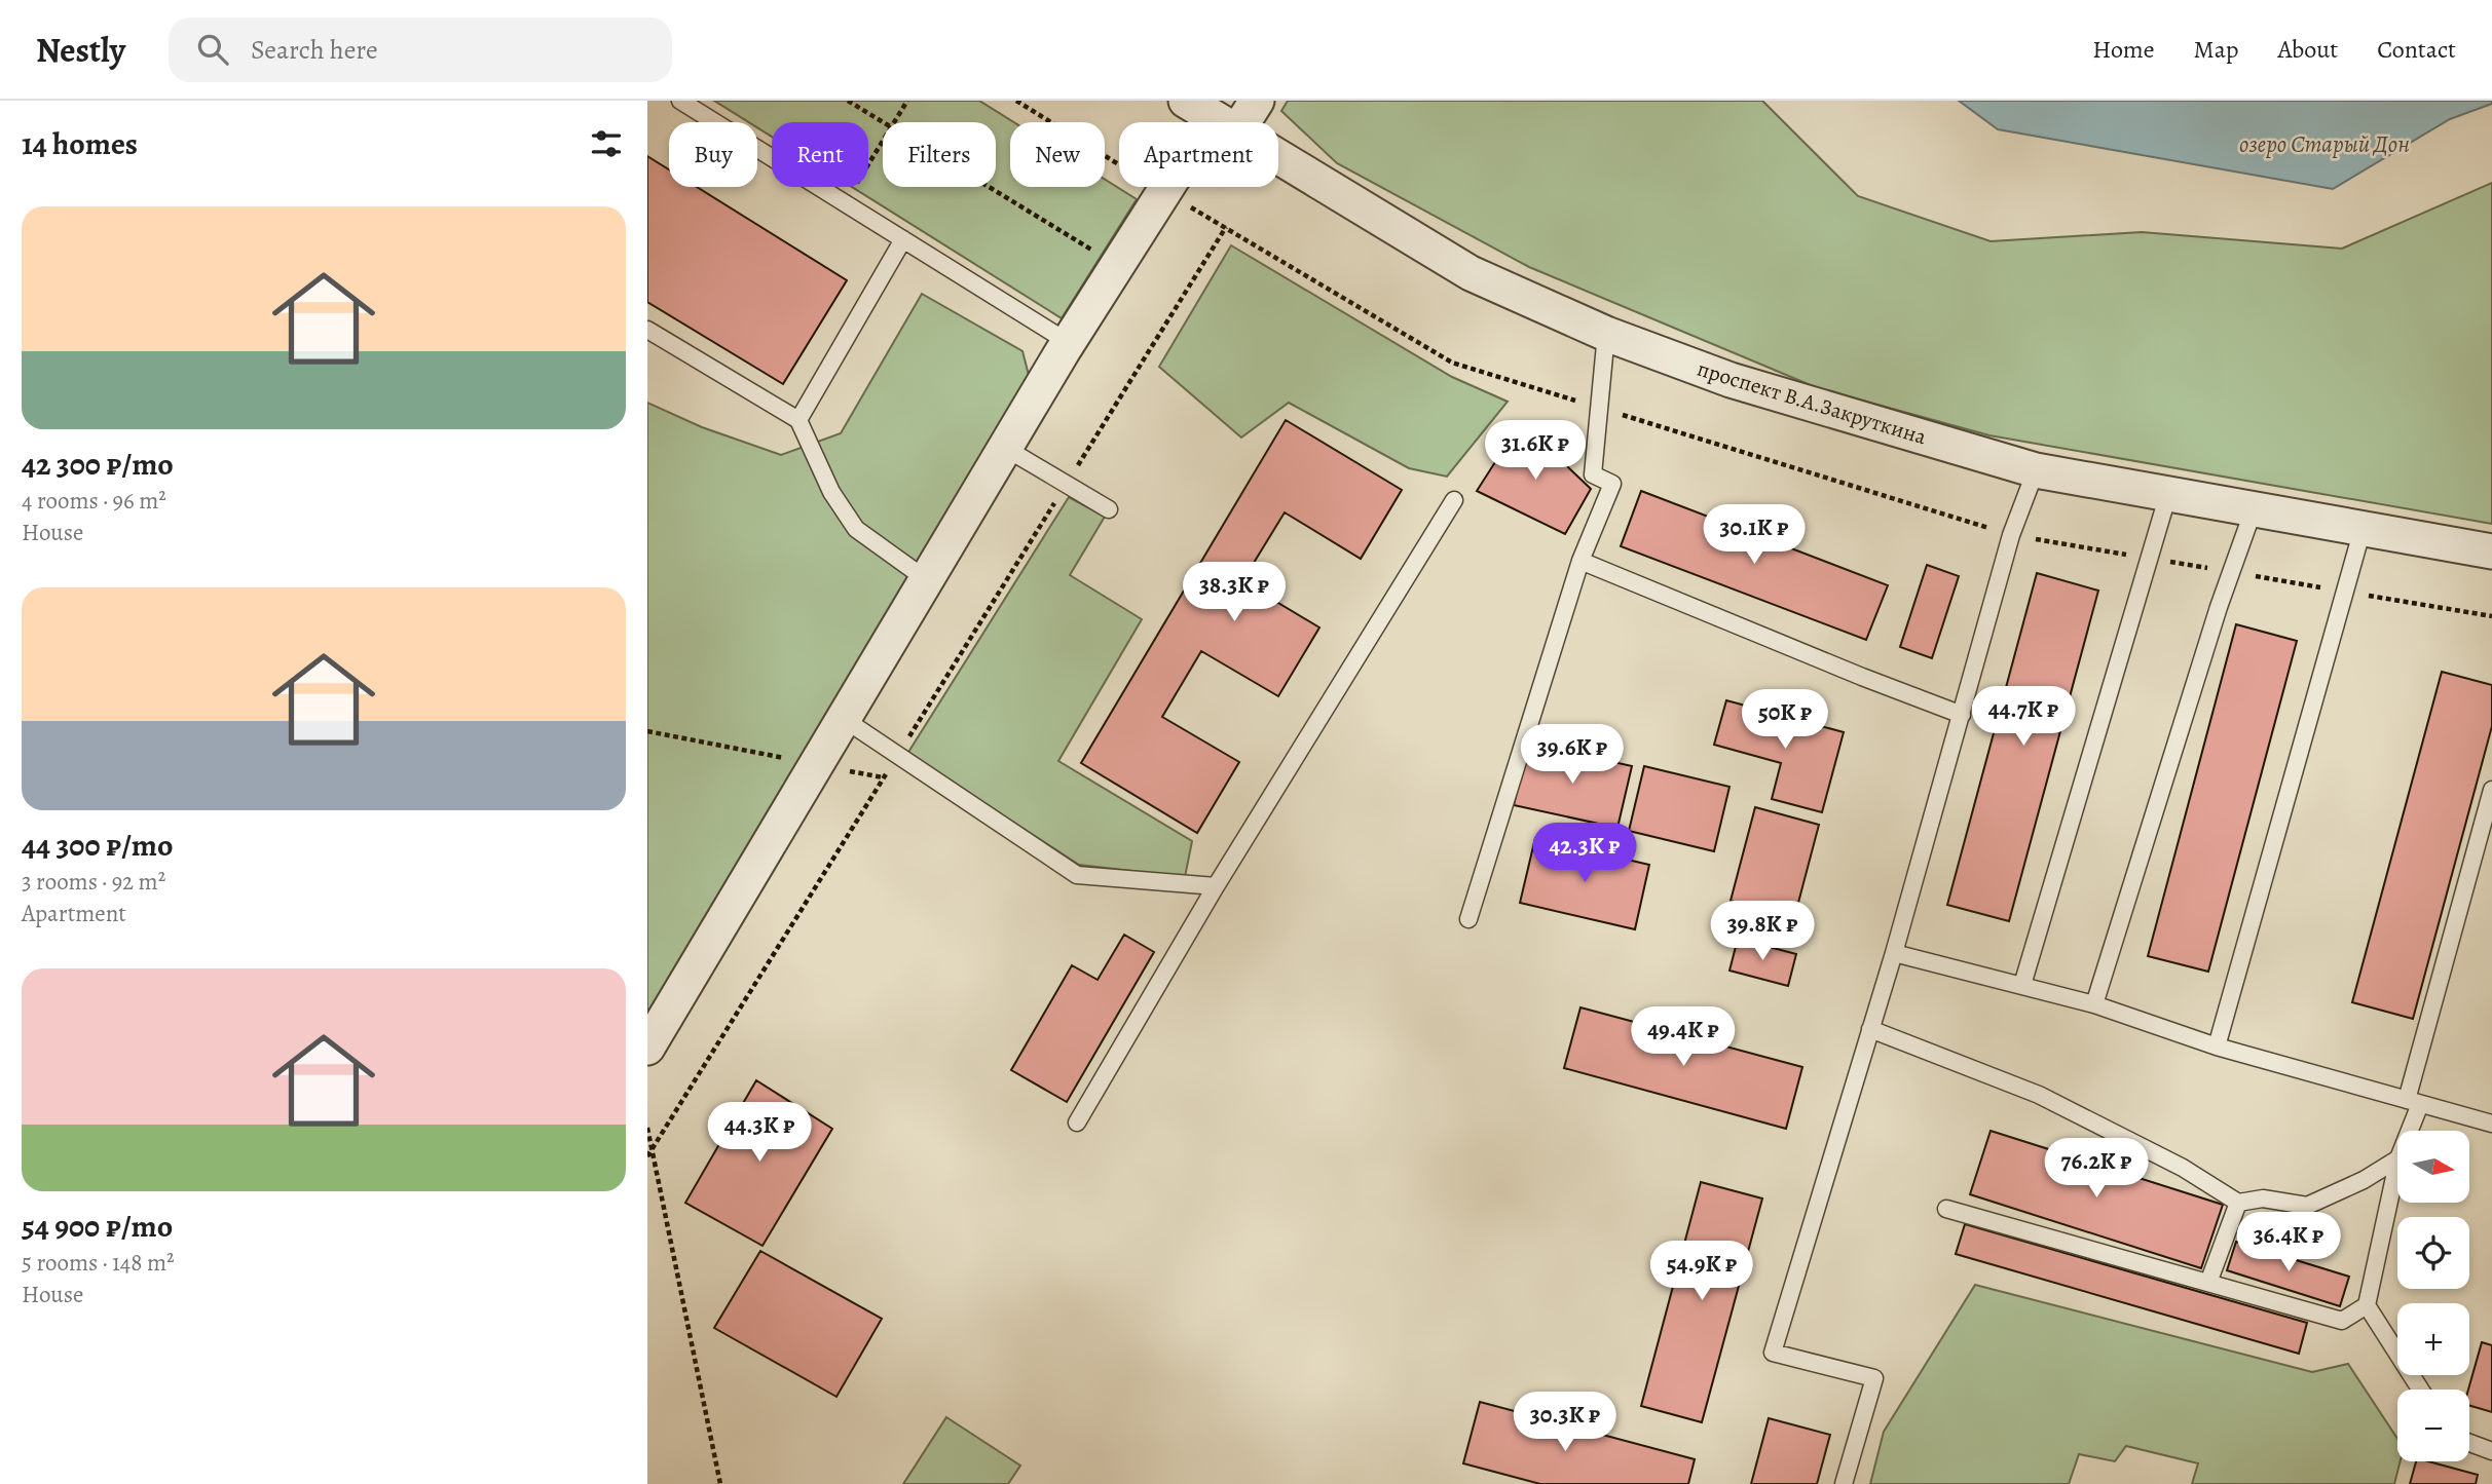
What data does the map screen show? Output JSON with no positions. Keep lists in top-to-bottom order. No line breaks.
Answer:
{"streets":{"street":["проспект В.А.Закруткина"]},"water":["озеро Старый Дон"],"north":"right","page":{"header":"Nestly","search":"Search here","nav":["Home","Map","About","Contact"],"heading":"14 homes","chip":["Buy","Rent","Filters","New","Apartment"],"list":[{"name":"42 300 ₽/mo","note":"4 rooms · 96 m² · House"},{"name":"44 300 ₽/mo","note":"3 rooms · 92 m² · Apartment"},{"name":"54 900 ₽/mo","note":"5 rooms · 148 m² · House"}],"price":["31.6K ₽","30.1K ₽","38.3K ₽","44.7K ₽","50K ₽","39.6K ₽","42.3K ₽","39.8K ₽","49.4K ₽","44.3K ₽","76.2K ₽","36.4K ₽","54.9K ₽","30.3K ₽"],"map_buttons":["+","−"]}}
